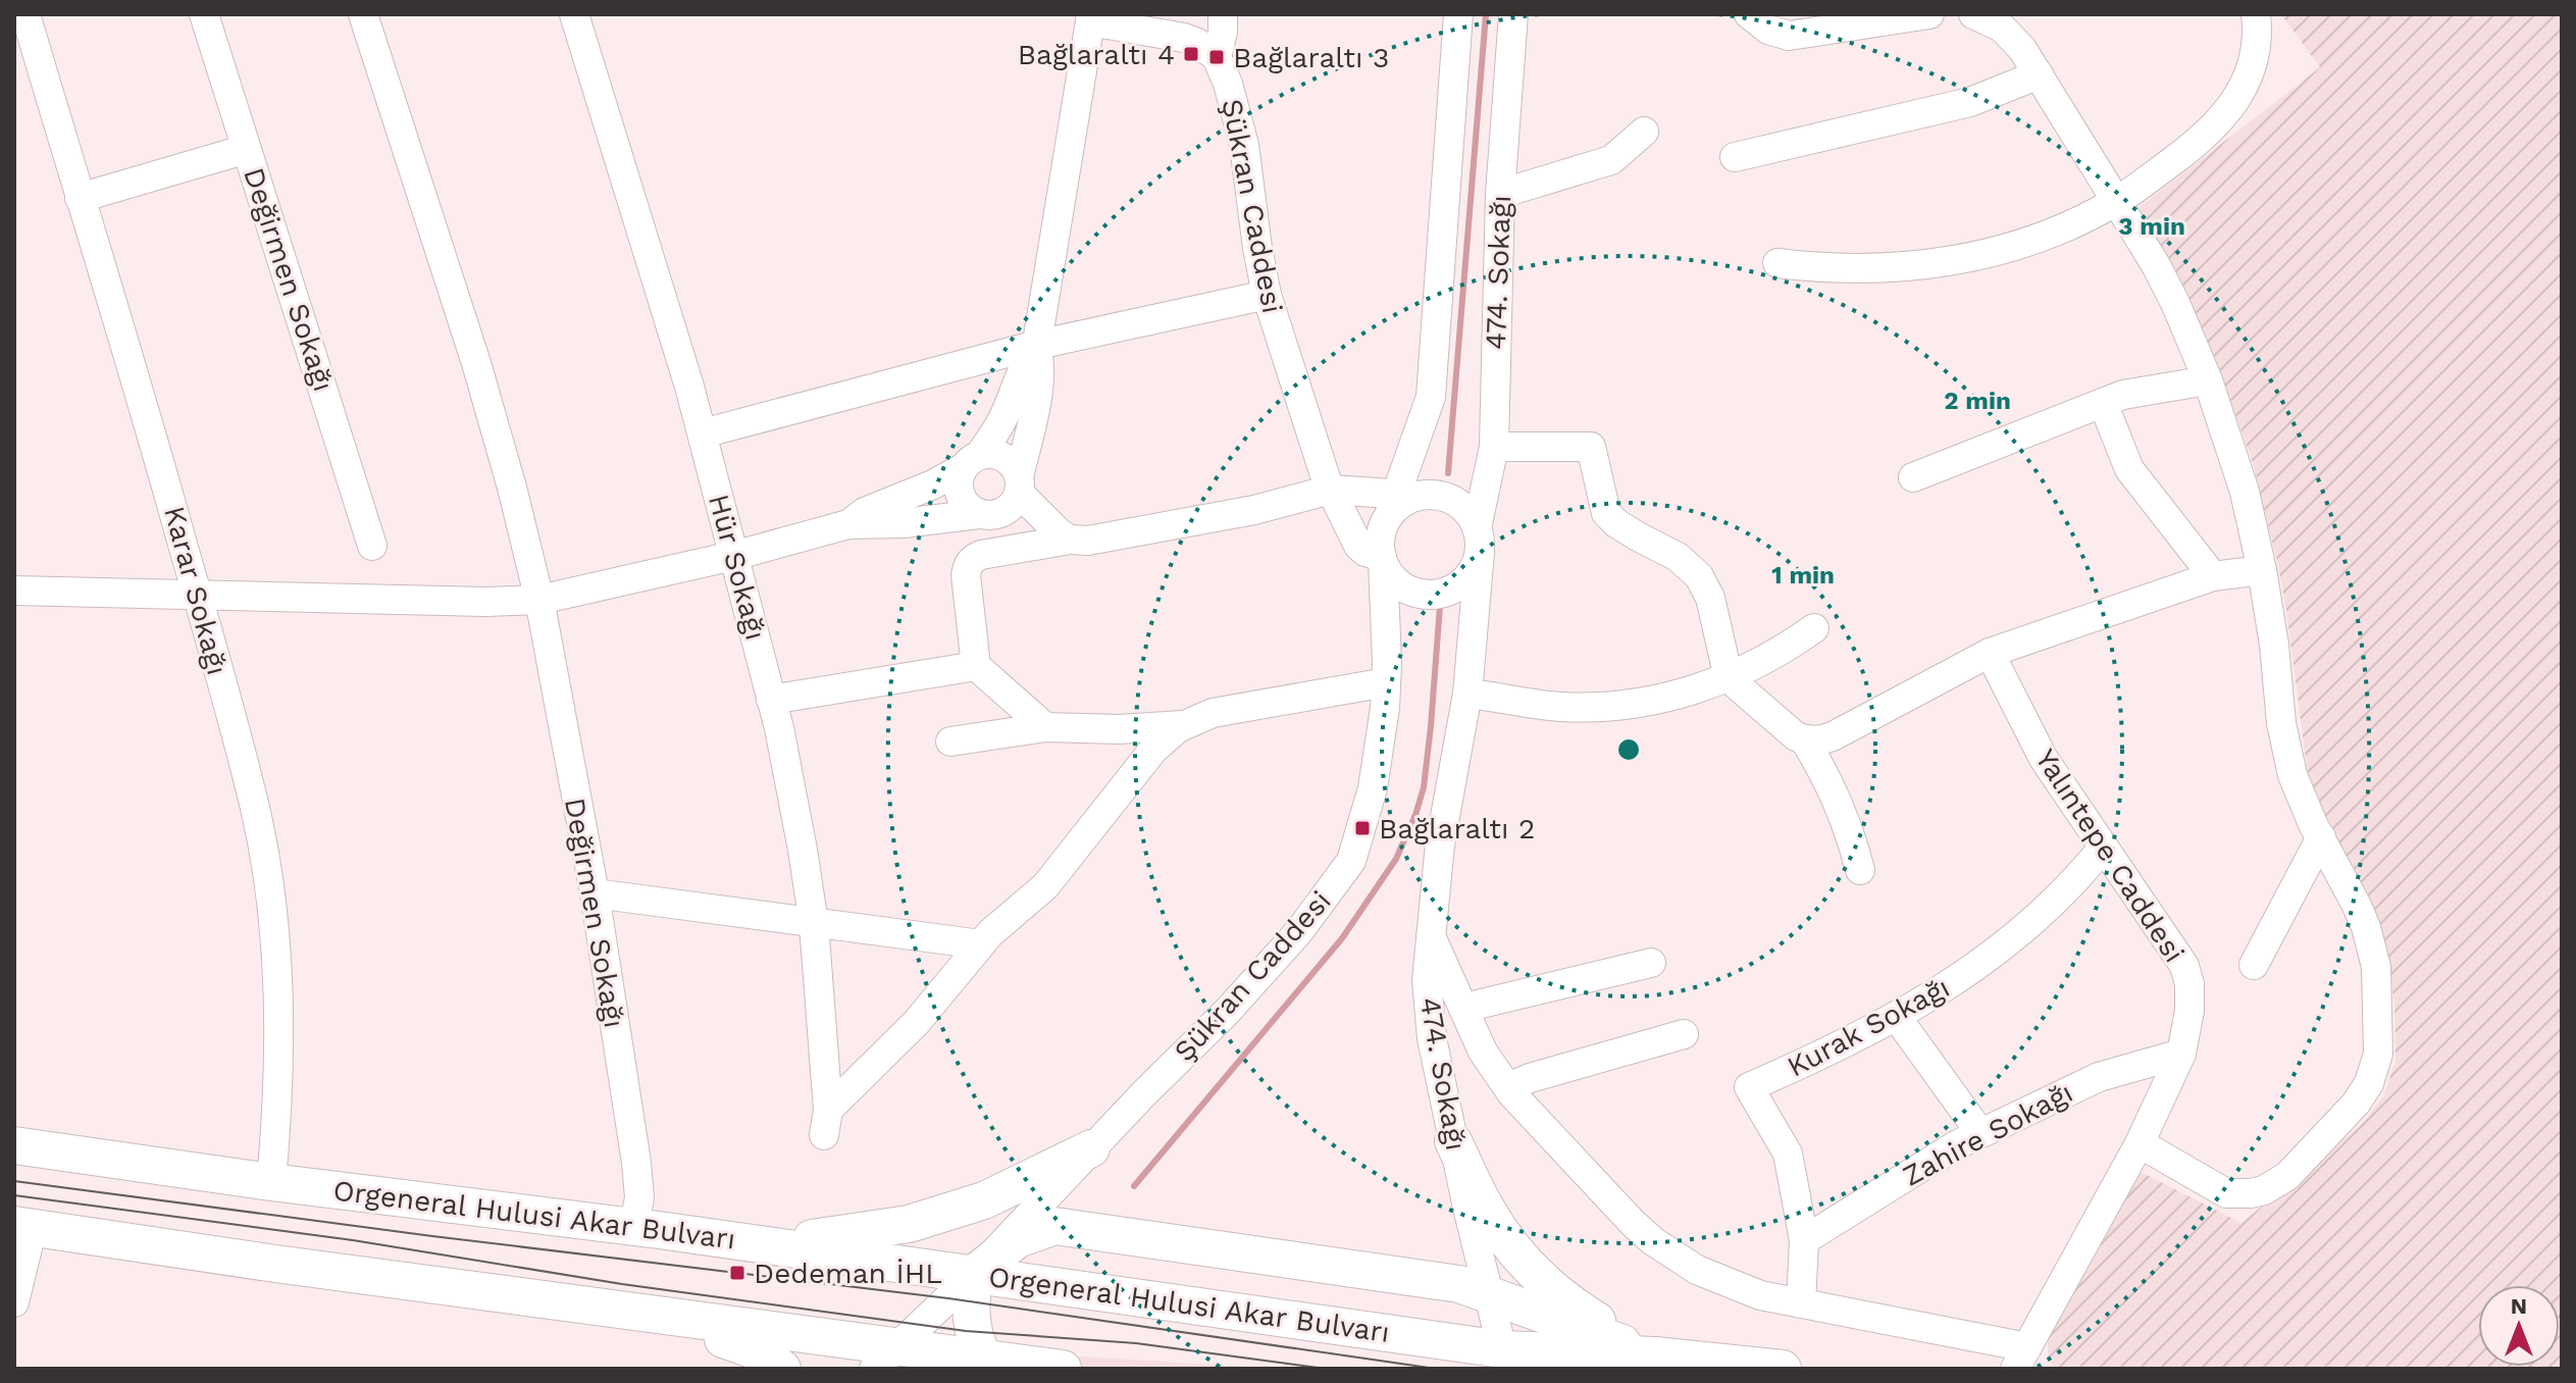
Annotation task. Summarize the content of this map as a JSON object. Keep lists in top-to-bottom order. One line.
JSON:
{"streets":{"main road":["Orgeneral Hulusi Akar Bulvarı"],"street":["Şükran Caddesi","474. Sokağı","Değirmen Sokağı","Hür Sokağı","Karar Sokağı","Yalıntepe Caddesi","Kurak Sokağı","Zahire Sokağı"]},"crossings":[["Şükran Caddesi","474. Sokağı"],["Şükran Caddesi","Orgeneral Hulusi Akar Bulvarı"],["474. Sokağı","Orgeneral Hulusi Akar Bulvarı"],["Değirmen Sokağı","Orgeneral Hulusi Akar Bulvarı"],["Karar Sokağı","Orgeneral Hulusi Akar Bulvarı"],["Yalıntepe Caddesi","Kurak Sokağı"],["Yalıntepe Caddesi","Zahire Sokağı"],["Kurak Sokağı","Zahire Sokağı"]],"places":{"transit":["Bağlaraltı 4","Bağlaraltı 3","Bağlaraltı 2","Dedeman İHL"]},"north":"top","rings":["3 min","2 min","1 min"]}
